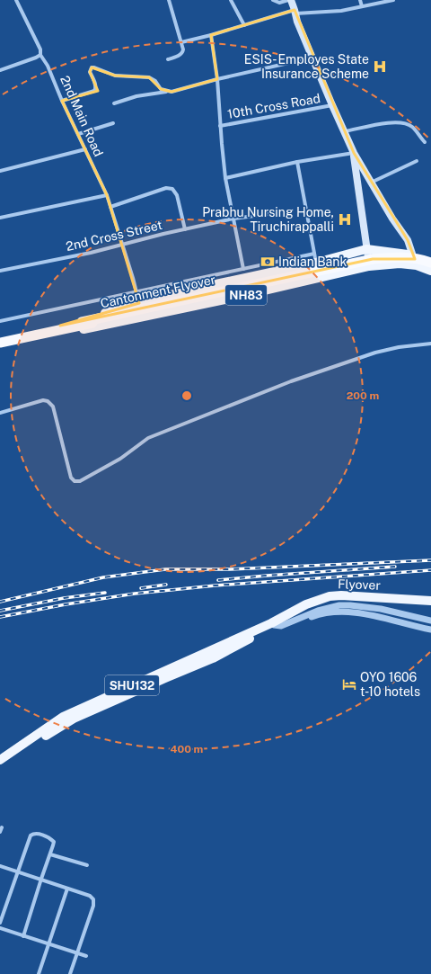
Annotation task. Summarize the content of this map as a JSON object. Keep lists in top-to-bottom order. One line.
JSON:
{"streets":{"highway":["Cantonment Flyover","NH83"],"main road":["Flyover","SHU132"],"street":["10th Cross Road","2nd Main Road","2nd Cross Street"]},"crossings":[["2nd Main Road","2nd Cross Street"],["Cantonment Flyover","NH83"],["Flyover","SHU132"]],"places":{"hospital":["ESIS- Employes State Insurance Scheme","Prabhu Nursing Home, Tiruchirappalli"],"bank":["Indian Bank"],"hotel":["OYO 1606 t-10 hotels"]},"rings":["200 m","400 m"]}
